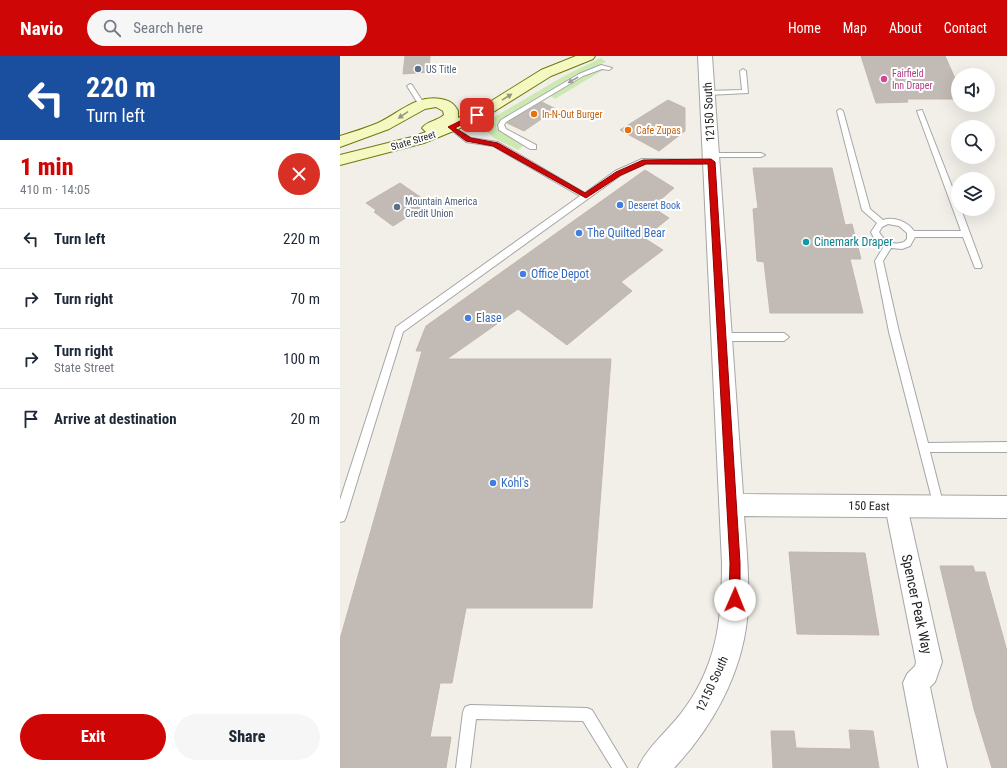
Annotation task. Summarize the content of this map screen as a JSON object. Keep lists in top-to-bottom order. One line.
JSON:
{"streets":{"main road":["State Street"],"street":["12150 South","150 East","Spencer Peak Way"]},"crossings":[["12150 South","150 East"],["150 East","Spencer Peak Way"]],"places":["US Title","Fairfield Inn Draper","In-N-Out Burger","Cafe Zupas","Deseret Book","Mountain America Credit Union","The Quilted Bear","Cinemark Draper","Office Depot","Elase","Kohl's"],"page":{"header":"Navio","search":"Search here","nav":["Home","Map","About","Contact"],"turn":["220 m","Turn left"],"heading":["1 min","410 m · 14:05"],"list":[{"name":"Turn left","value":"220 m"},{"name":"Turn right","value":"70 m"},{"name":"Turn right","note":"State Street","value":"100 m"},{"name":"Arrive at destination","value":"20 m"}],"buttons":["Exit","Share"]}}
